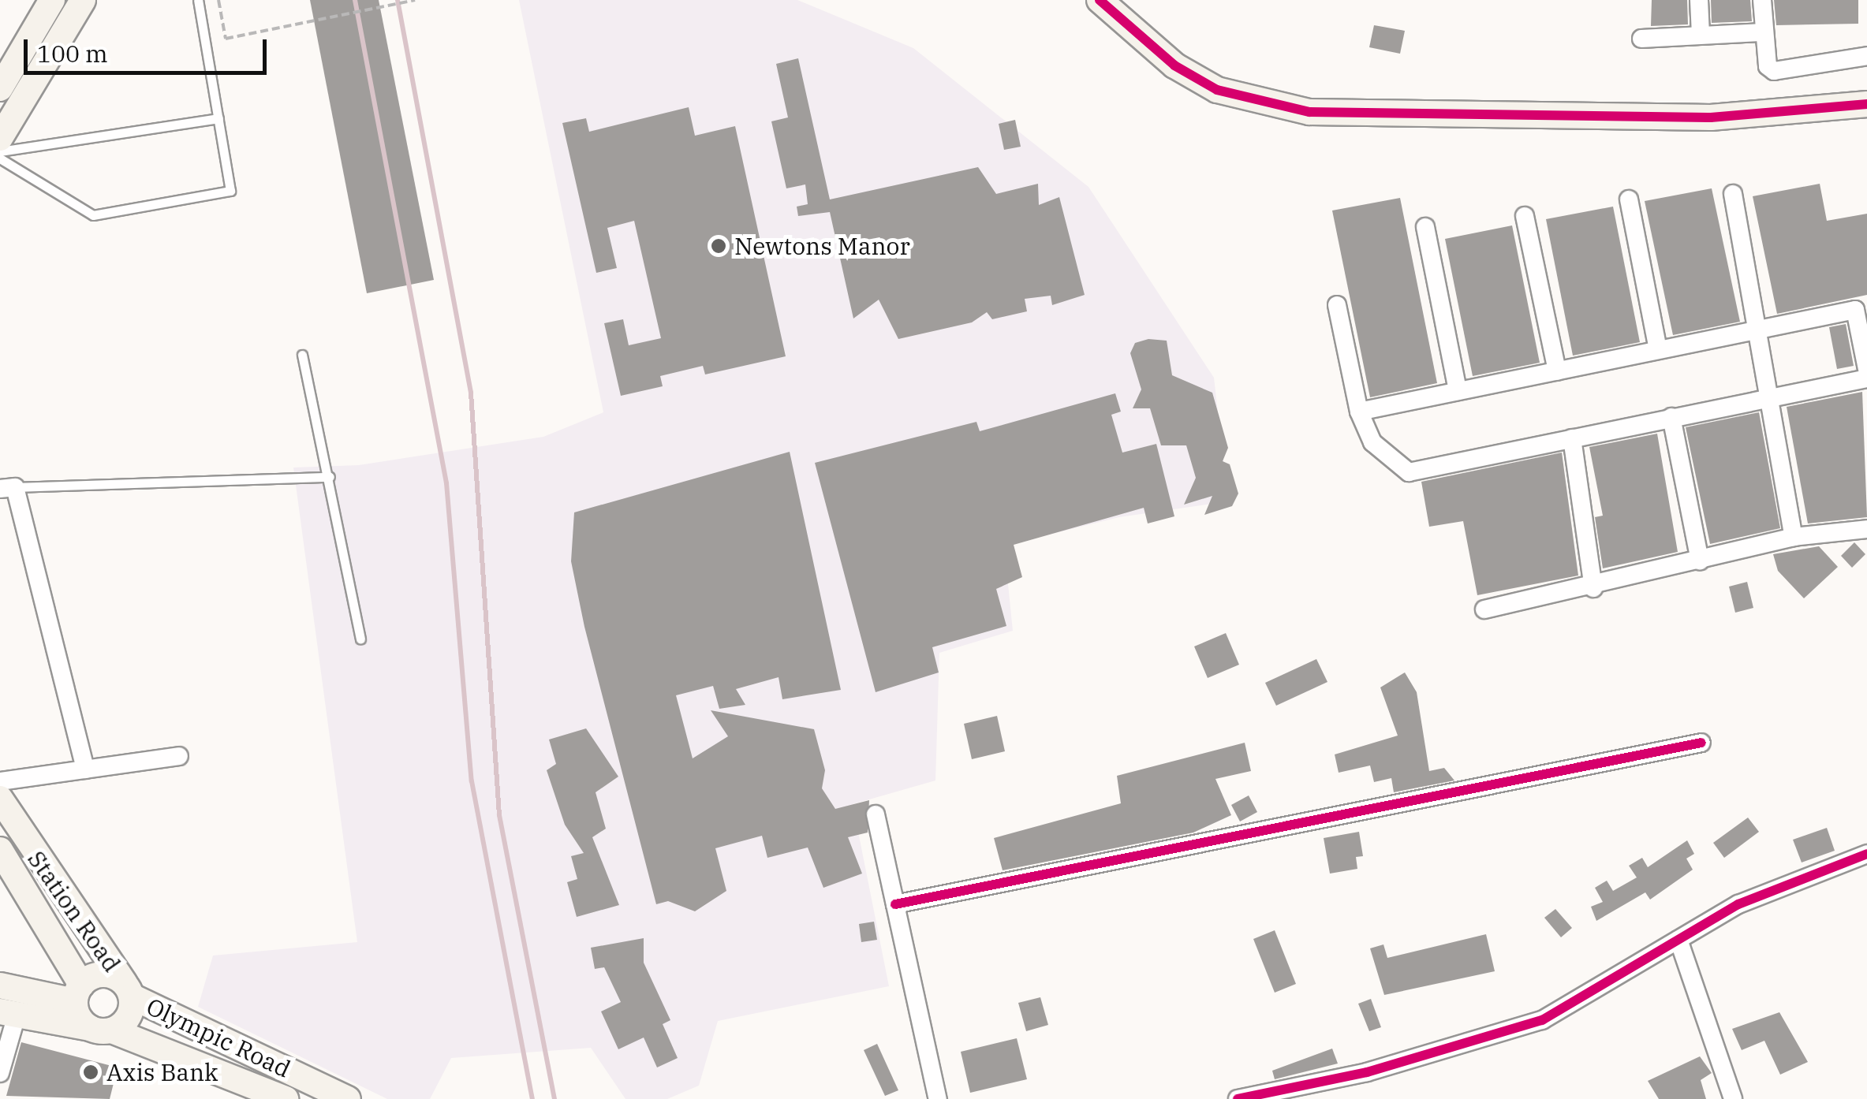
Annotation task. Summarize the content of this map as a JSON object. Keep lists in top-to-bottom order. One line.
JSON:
{"streets":{"street":["Station Road","Olympic Road"]},"crossings":[["Station Road","Olympic Road"]],"places":["Newtons Manor","Axis Bank"],"scale_bar":"100 m"}
